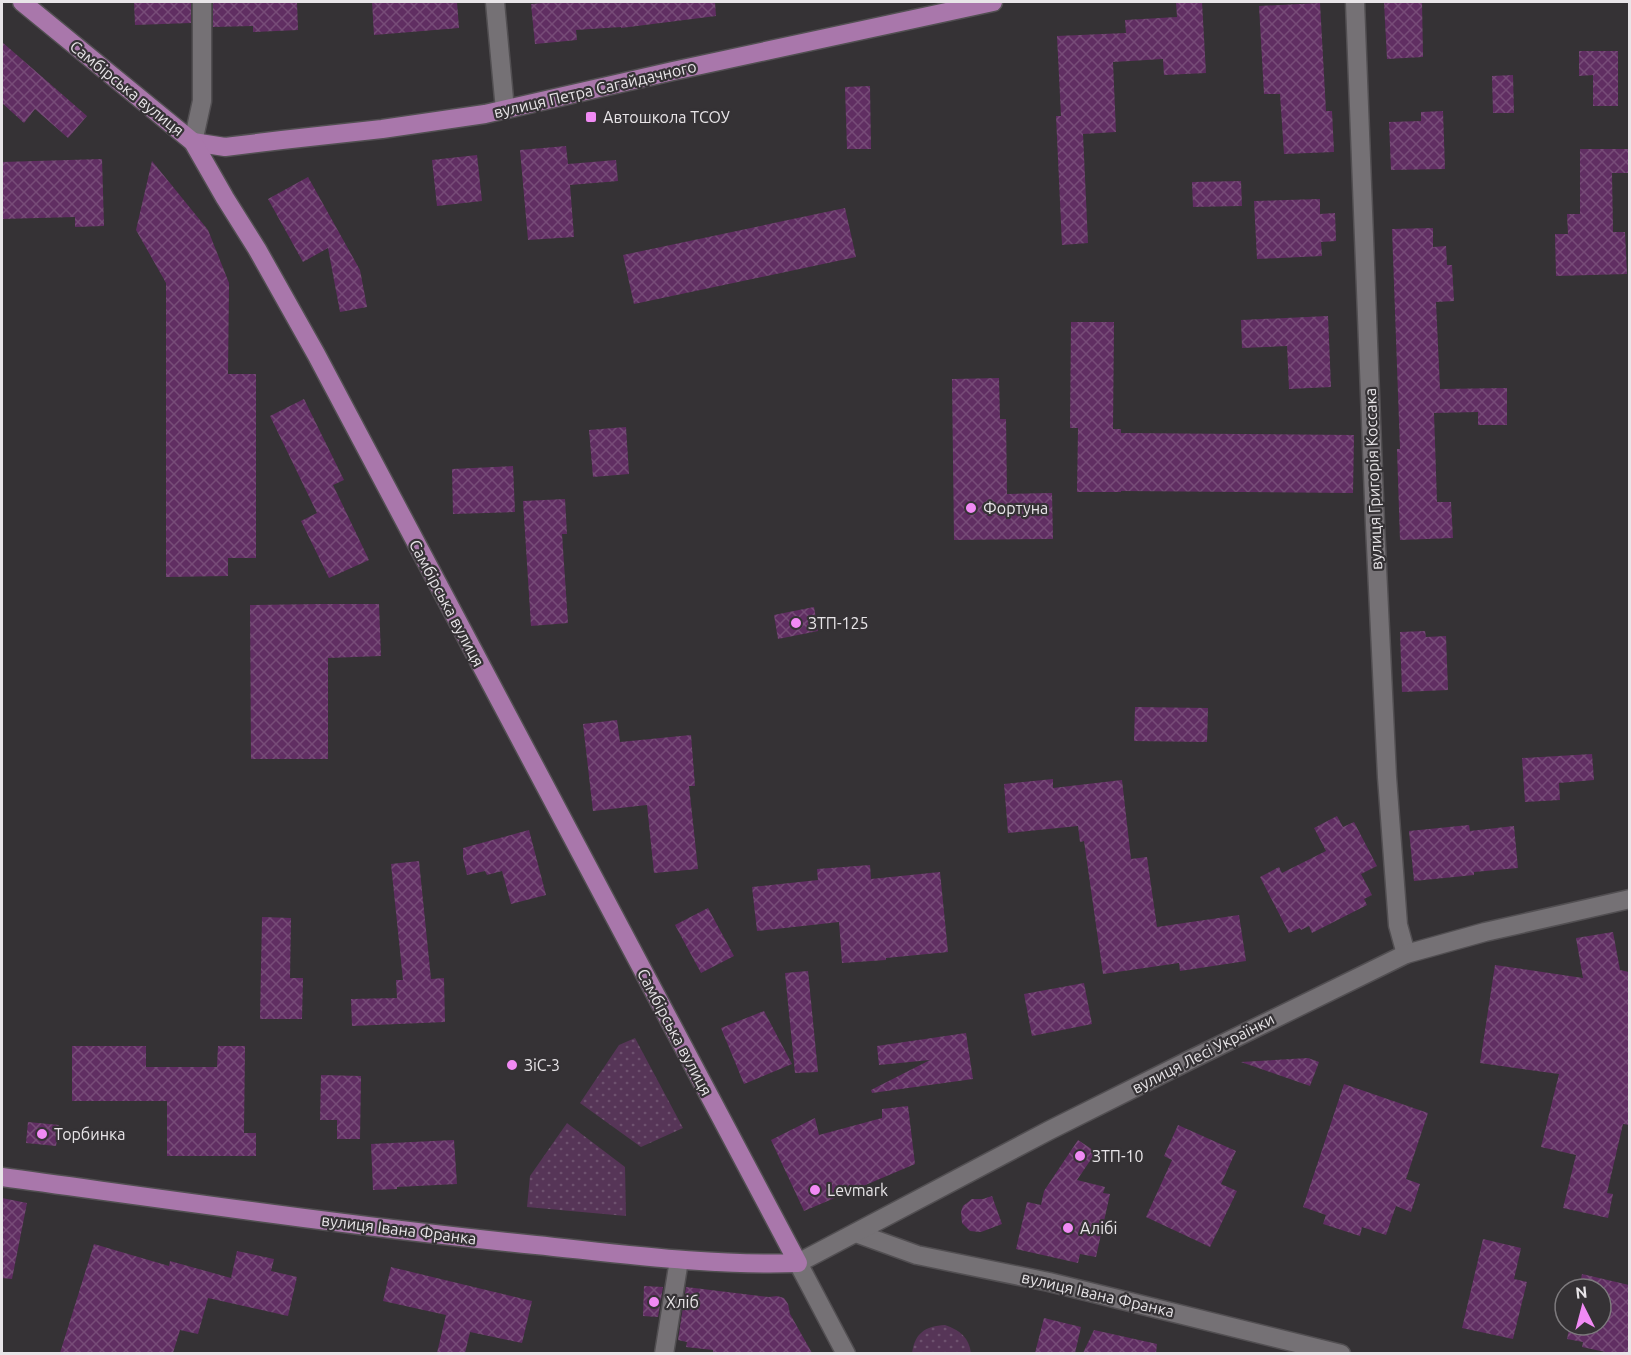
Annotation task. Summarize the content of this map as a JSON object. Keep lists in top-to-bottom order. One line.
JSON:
{"streets":{"main road":["Самбірська вулиця","вулиця Петра Сагайдачного","вулиця Івана Франка"],"street":["вулиця Григорія Коссака","вулиця Лесі Українки"]},"crossings":[["Самбірська вулиця","вулиця Петра Сагайдачного"],["Самбірська вулиця","вулиця Лесі Українки"],["Самбірська вулиця","вулиця Івана Франка"],["вулиця Григорія Коссака","вулиця Лесі Українки"],["вулиця Лесі Українки","вулиця Івана Франка"]],"places":{"transit":["Автошкола ТСОУ"],"other":["Фортуна","ЗТП-125","ЗіС-3","Торбинка","ЗТП-10","Levmark","Алібі","Хліб"]},"north":"top"}
